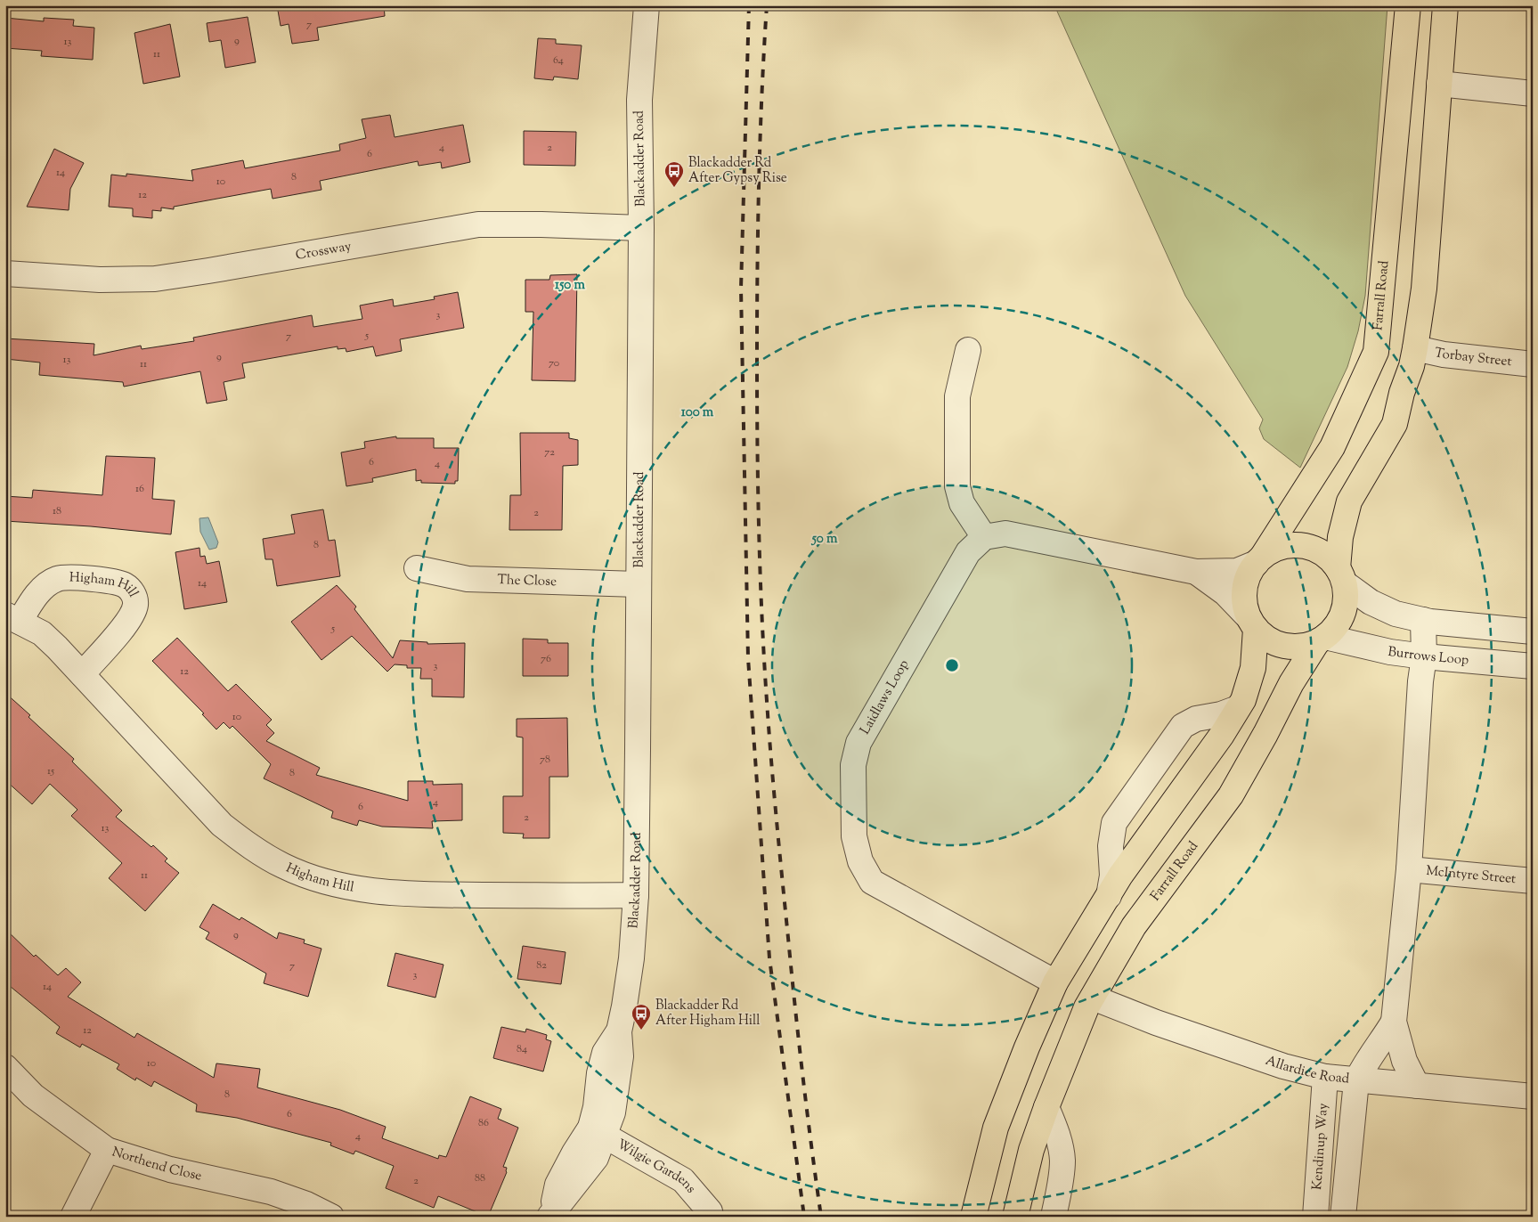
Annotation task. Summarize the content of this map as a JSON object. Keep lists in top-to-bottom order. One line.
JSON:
{"streets":{"main road":["Farrall Road"],"street":["Blackadder Road","Crossway","Torbay Street","The Close","Higham Hill","Burrows Loop","Laidlaws Loop","McIntyre Street","Allardice Road","Kendinup Way","Northend Close","Wilgie Gardens"]},"crossings":[["Blackadder Road","Crossway"],["Blackadder Road","The Close"],["Blackadder Road","Higham Hill"],["Blackadder Road","Wilgie Gardens"],["Farrall Road","Burrows Loop"],["Farrall Road","Allardice Road"],["Allardice Road","Kendinup Way"]],"places":{"bus stop":["Blackadder Rd After Gypsy Rise","Blackadder Rd After Higham Hill"]},"house_numbers":["7","9","13","11","64","4","2","6","14","8","10","12","3","5","7","9","13","70","11","72","6","4","16","18","2","8","14","5","76","3","12","10","78","15","8","4","6","2","13","11","9","82","7","3","14","12","84","10","8","6","86","4","88","2"],"rings":["150 m","100 m","50 m"]}
